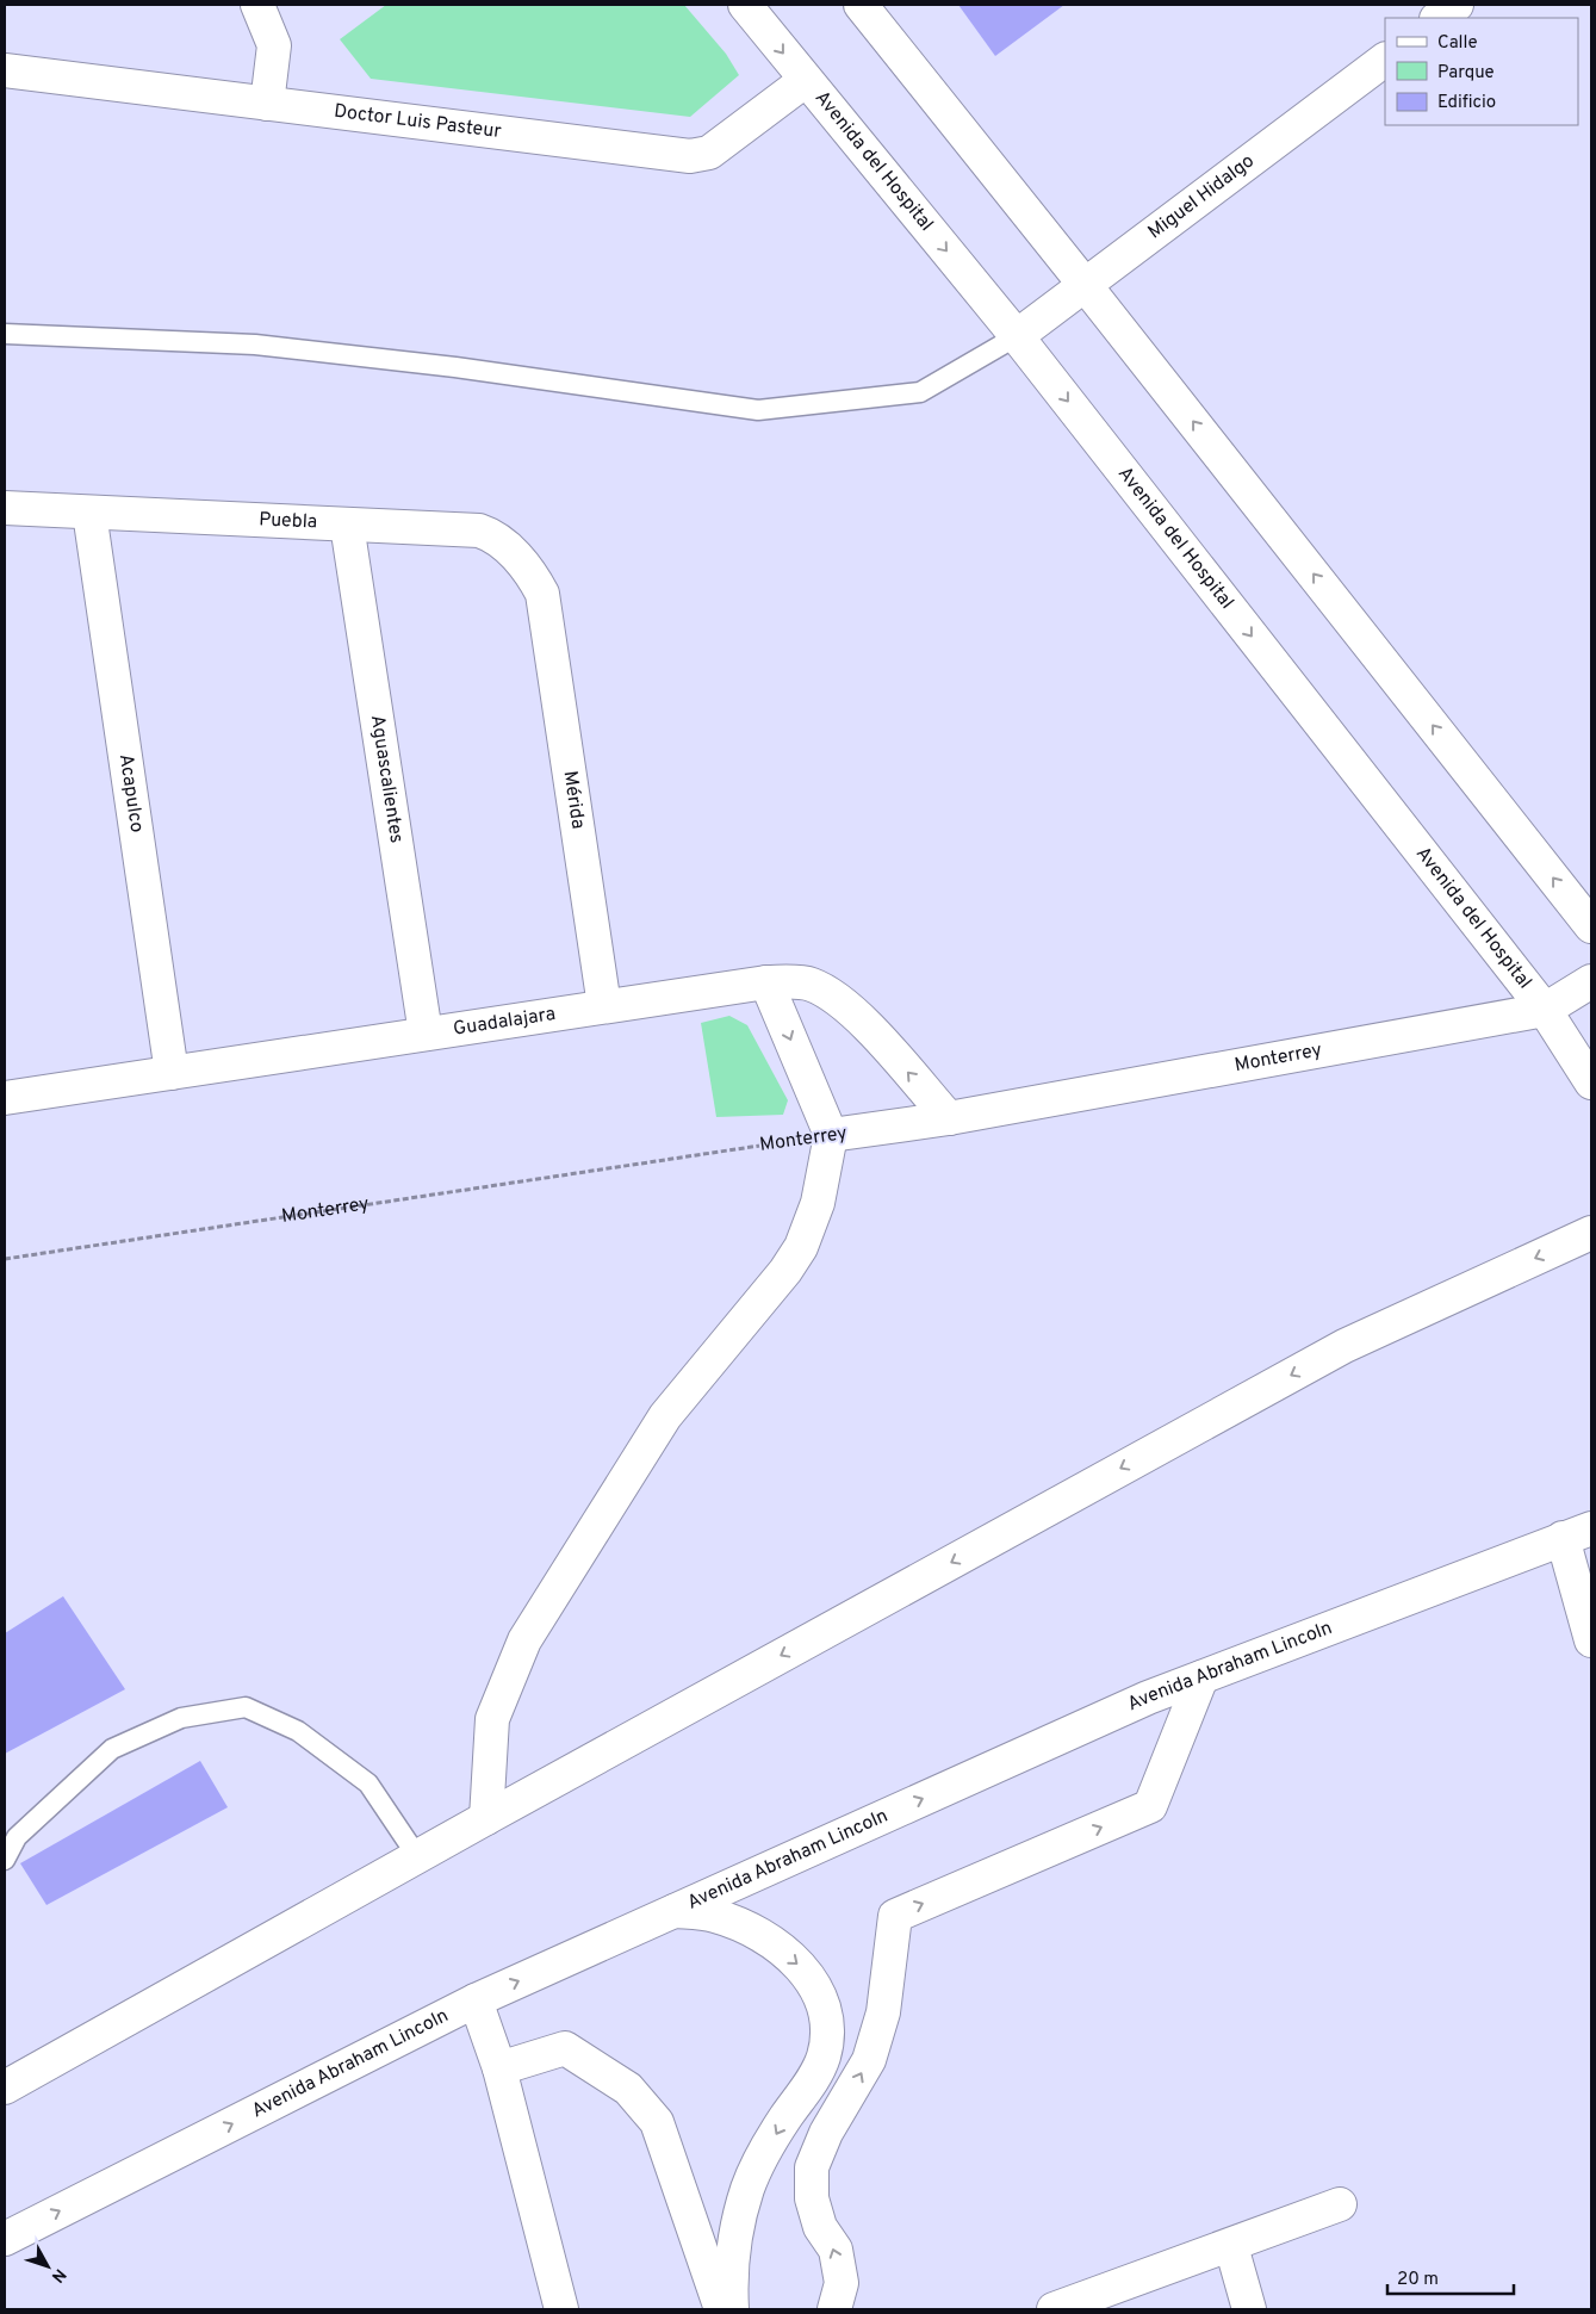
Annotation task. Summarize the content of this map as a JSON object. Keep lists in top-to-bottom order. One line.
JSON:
{"streets":{"street":["Doctor Luis Pasteur","Avenida del Hospital","Miguel Hidalgo","Puebla","Aguascalientes","Acapulco","Mérida","Guadalajara","Monterrey","Avenida Abraham Lincoln"]},"crossings":[["Doctor Luis Pasteur","Avenida del Hospital"],["Avenida del Hospital","Miguel Hidalgo"],["Avenida del Hospital","Monterrey"],["Puebla","Aguascalientes"],["Puebla","Acapulco"],["Puebla","Mérida"],["Aguascalientes","Guadalajara"],["Acapulco","Guadalajara"],["Mérida","Guadalajara"],["Guadalajara","Monterrey"]],"legend":["Calle","Parque","Edificio"],"scale_bar":"20 m","north":"bottom right"}
